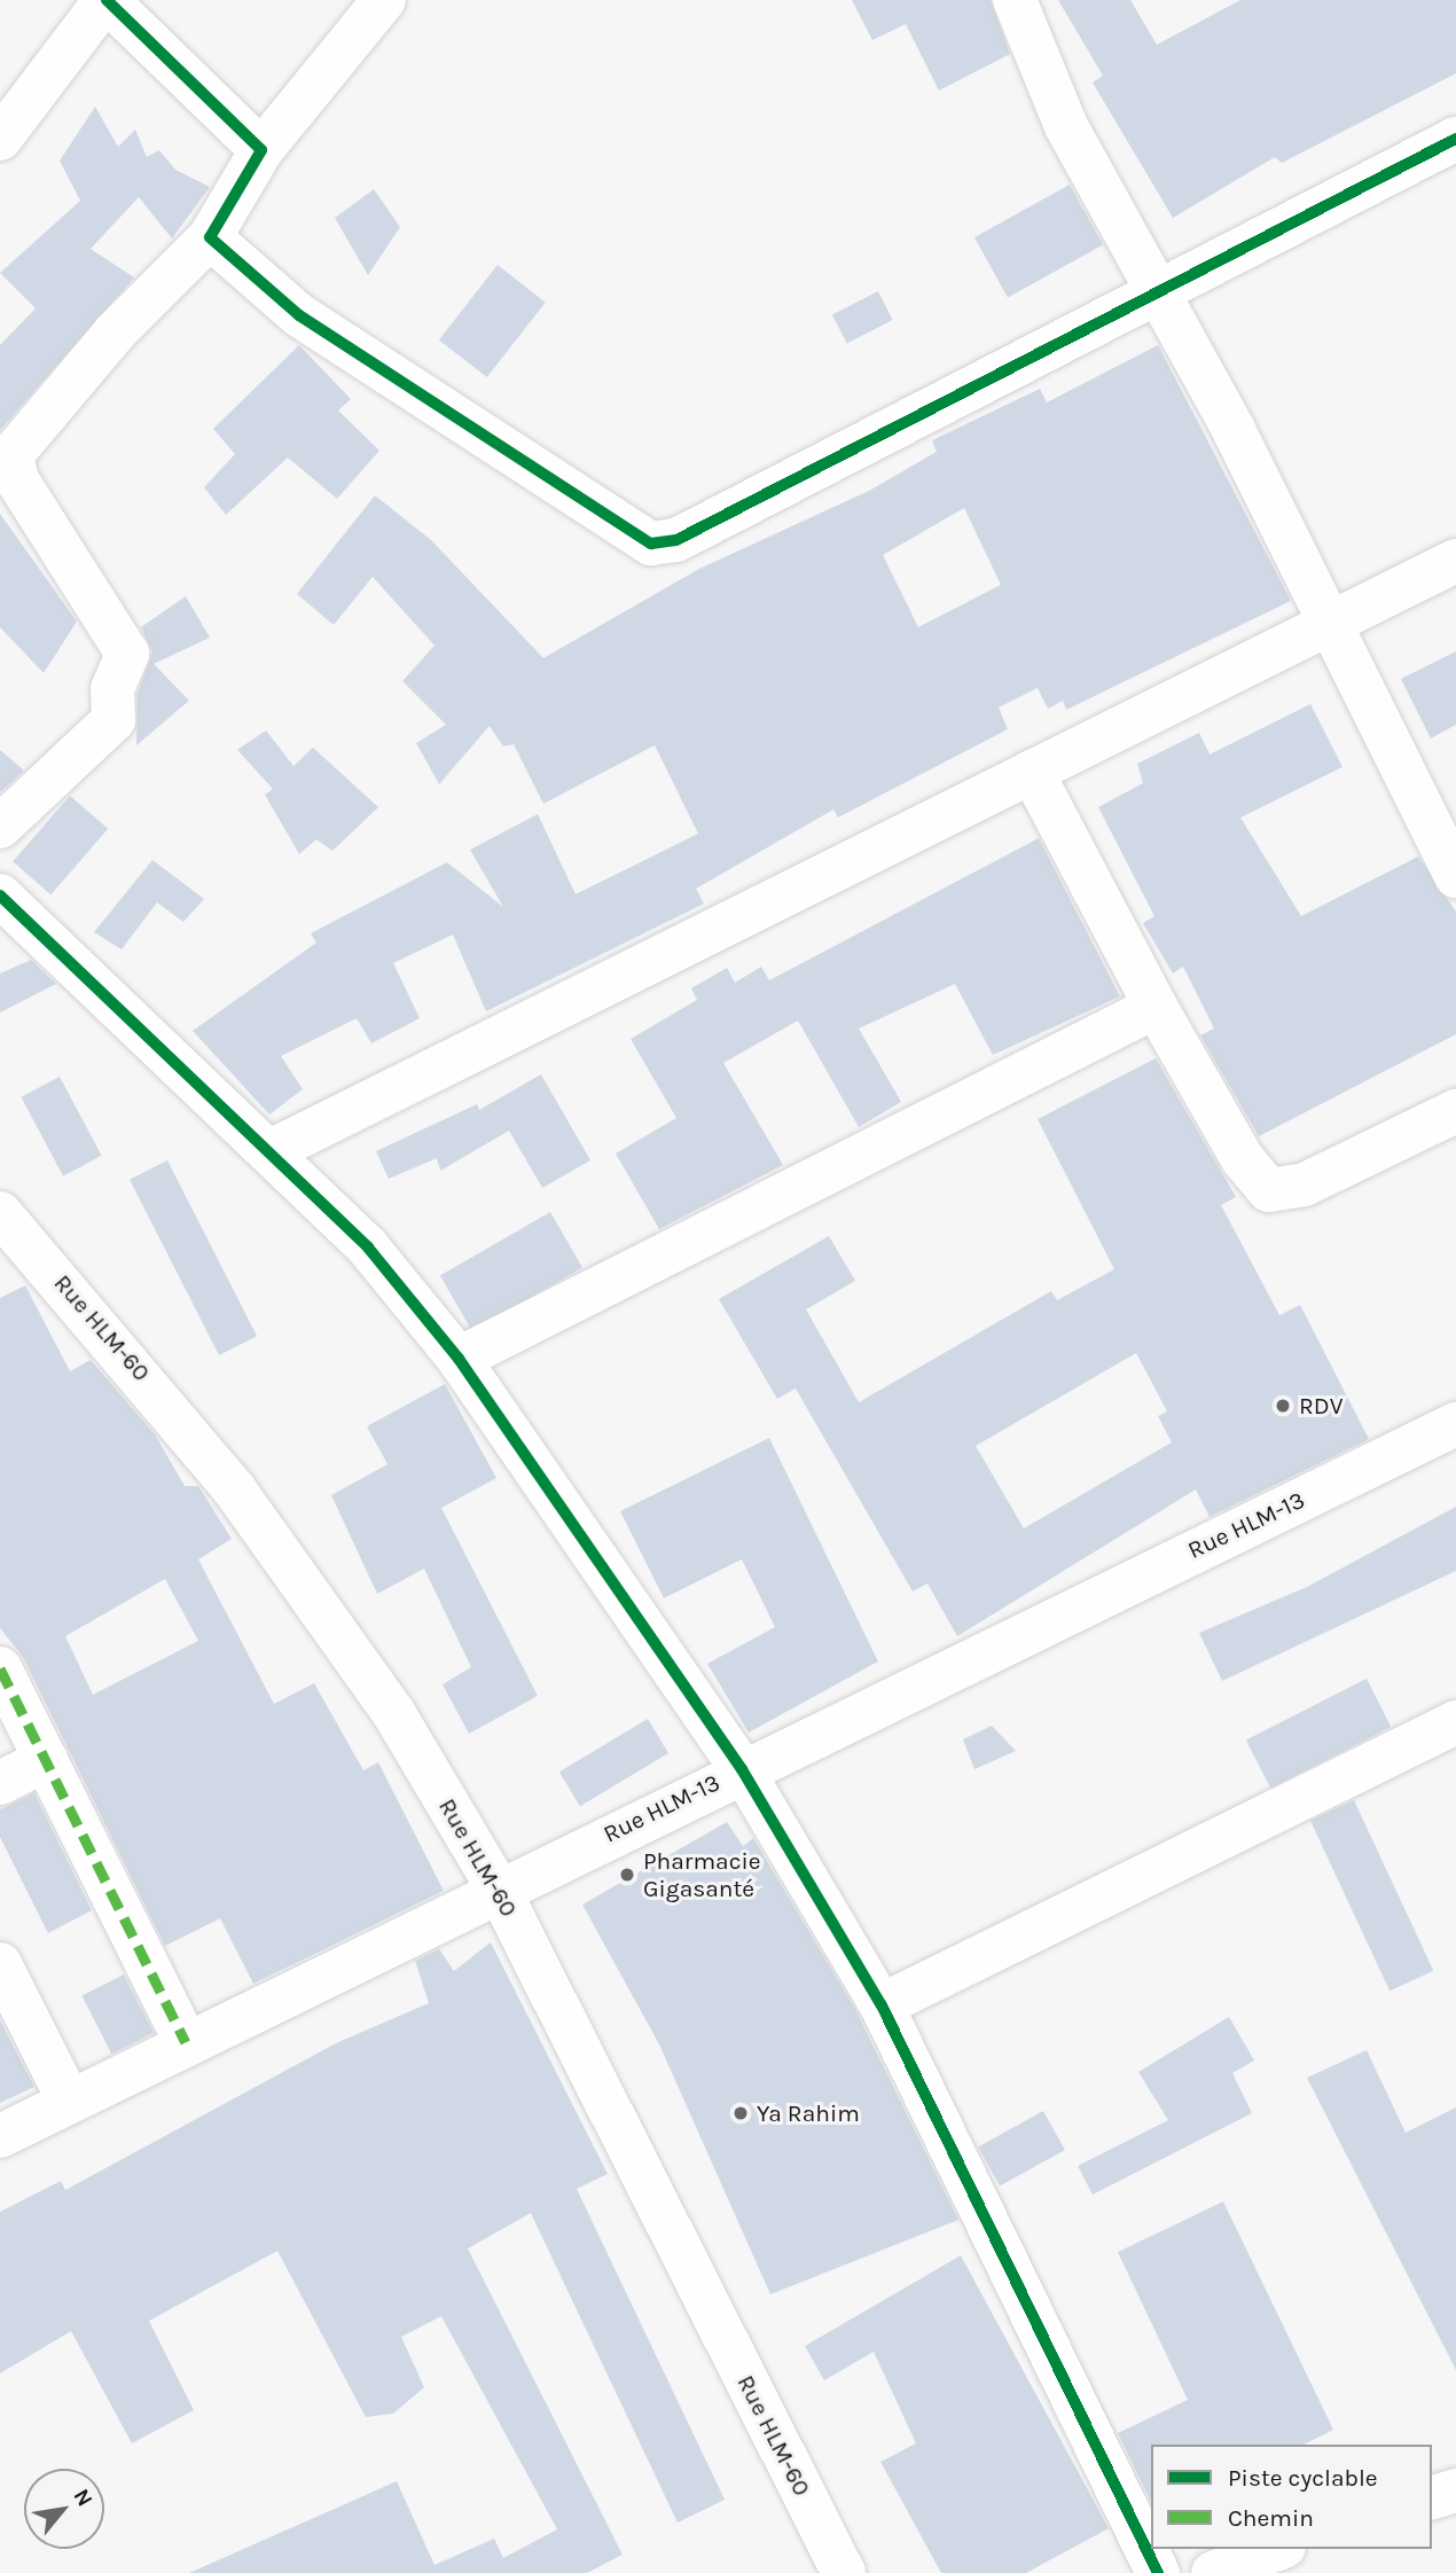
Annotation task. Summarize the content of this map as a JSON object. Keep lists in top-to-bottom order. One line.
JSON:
{"streets":{"main road":["Rue HLM-60","Rue HLM-13"]},"crossings":[["Rue HLM-60","Rue HLM-13"]],"places":["RDV","Pharmacie Gigasanté","Ya Rahim"],"legend":["Piste cyclable","Chemin"],"north":"top right"}
